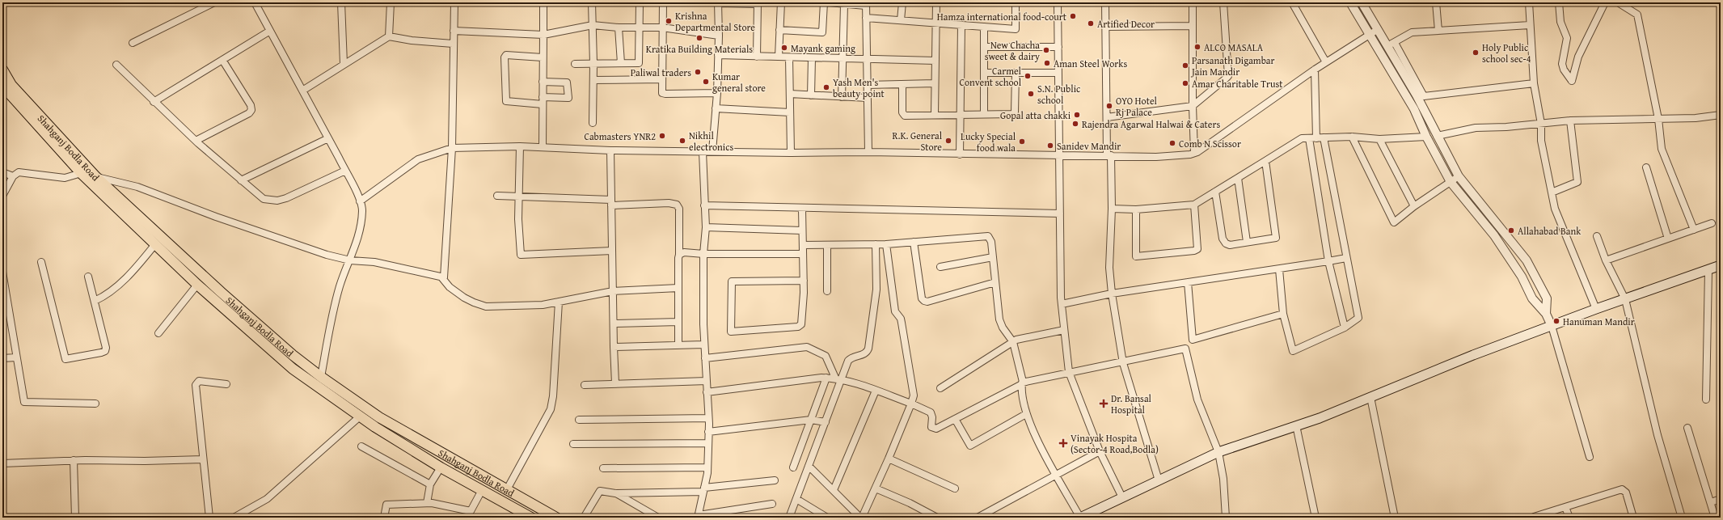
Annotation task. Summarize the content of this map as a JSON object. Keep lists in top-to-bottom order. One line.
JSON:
{"streets":{"main road":["Shahganj Bodla Road"]},"places":{"other":["Hamza international food-court","Krishna Departmental Store","Artified Decor","Kratika Building Materials","ALCO MASALA","Mayank gaming","New Chacha sweet & dairy","Holy Public school sec-4","Aman Steel Works","Parsanath Digambar Jain Mandir","Paliwal traders","Carmel Convent school","Kumar general store","Amar Charitable Trust","Yash Men's beauty point","S.N. Public school","OYO Hotel Rj Palace","Gopal atta chakki","Rajendra Agarwal Halwai & Caters","Cabmasters YNR2","Nikhil electronics","R.K. General Store","Lucky Special food wala","Comb N Scissor","Sanidev Mandir","Allahabad Bank","Hanuman Mandir"],"health":["Dr. Bansal Hospital","Vinayak Hospita (Sector-4 Road,Bodla)"]}}
